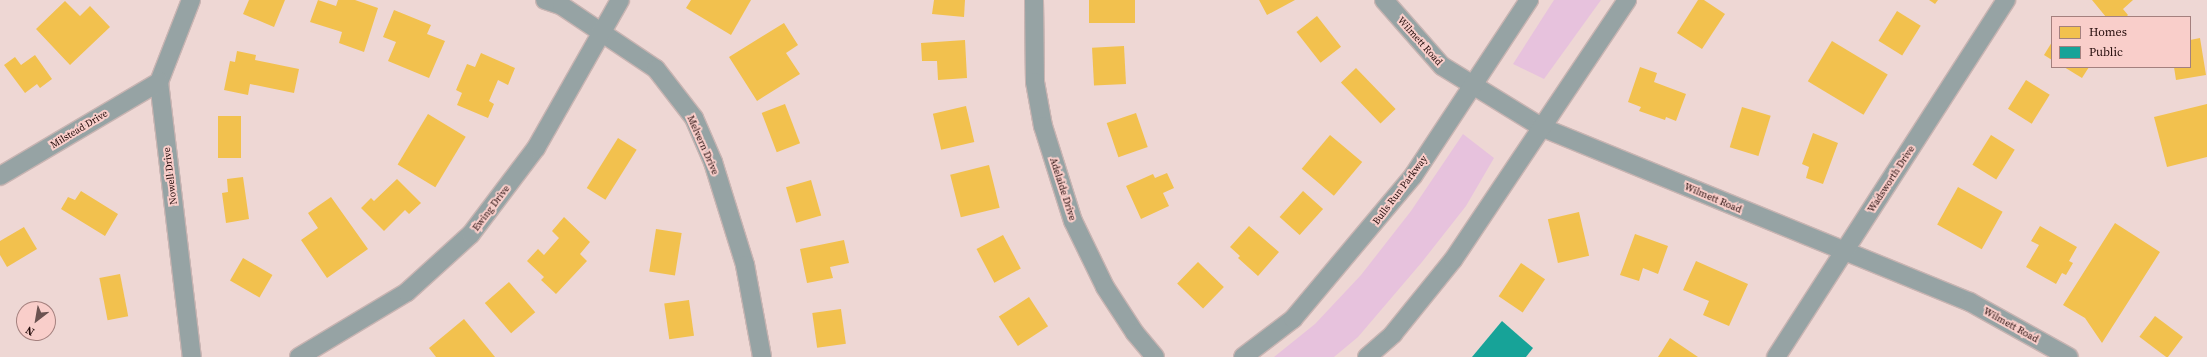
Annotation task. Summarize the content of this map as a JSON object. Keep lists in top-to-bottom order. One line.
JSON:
{"streets":{"street":["Wilmett Road","Milstead Drive","Melvern Drive","Nowell Drive","Wadsworth Drive","Adelaide Drive","Bulls Run Parkway","Ewing Drive"]},"crossings":[["Wilmett Road","Wadsworth Drive"],["Wilmett Road","Bulls Run Parkway"],["Milstead Drive","Nowell Drive"],["Melvern Drive","Ewing Drive"]],"legend":["Homes","Public"],"north":"bottom left"}
